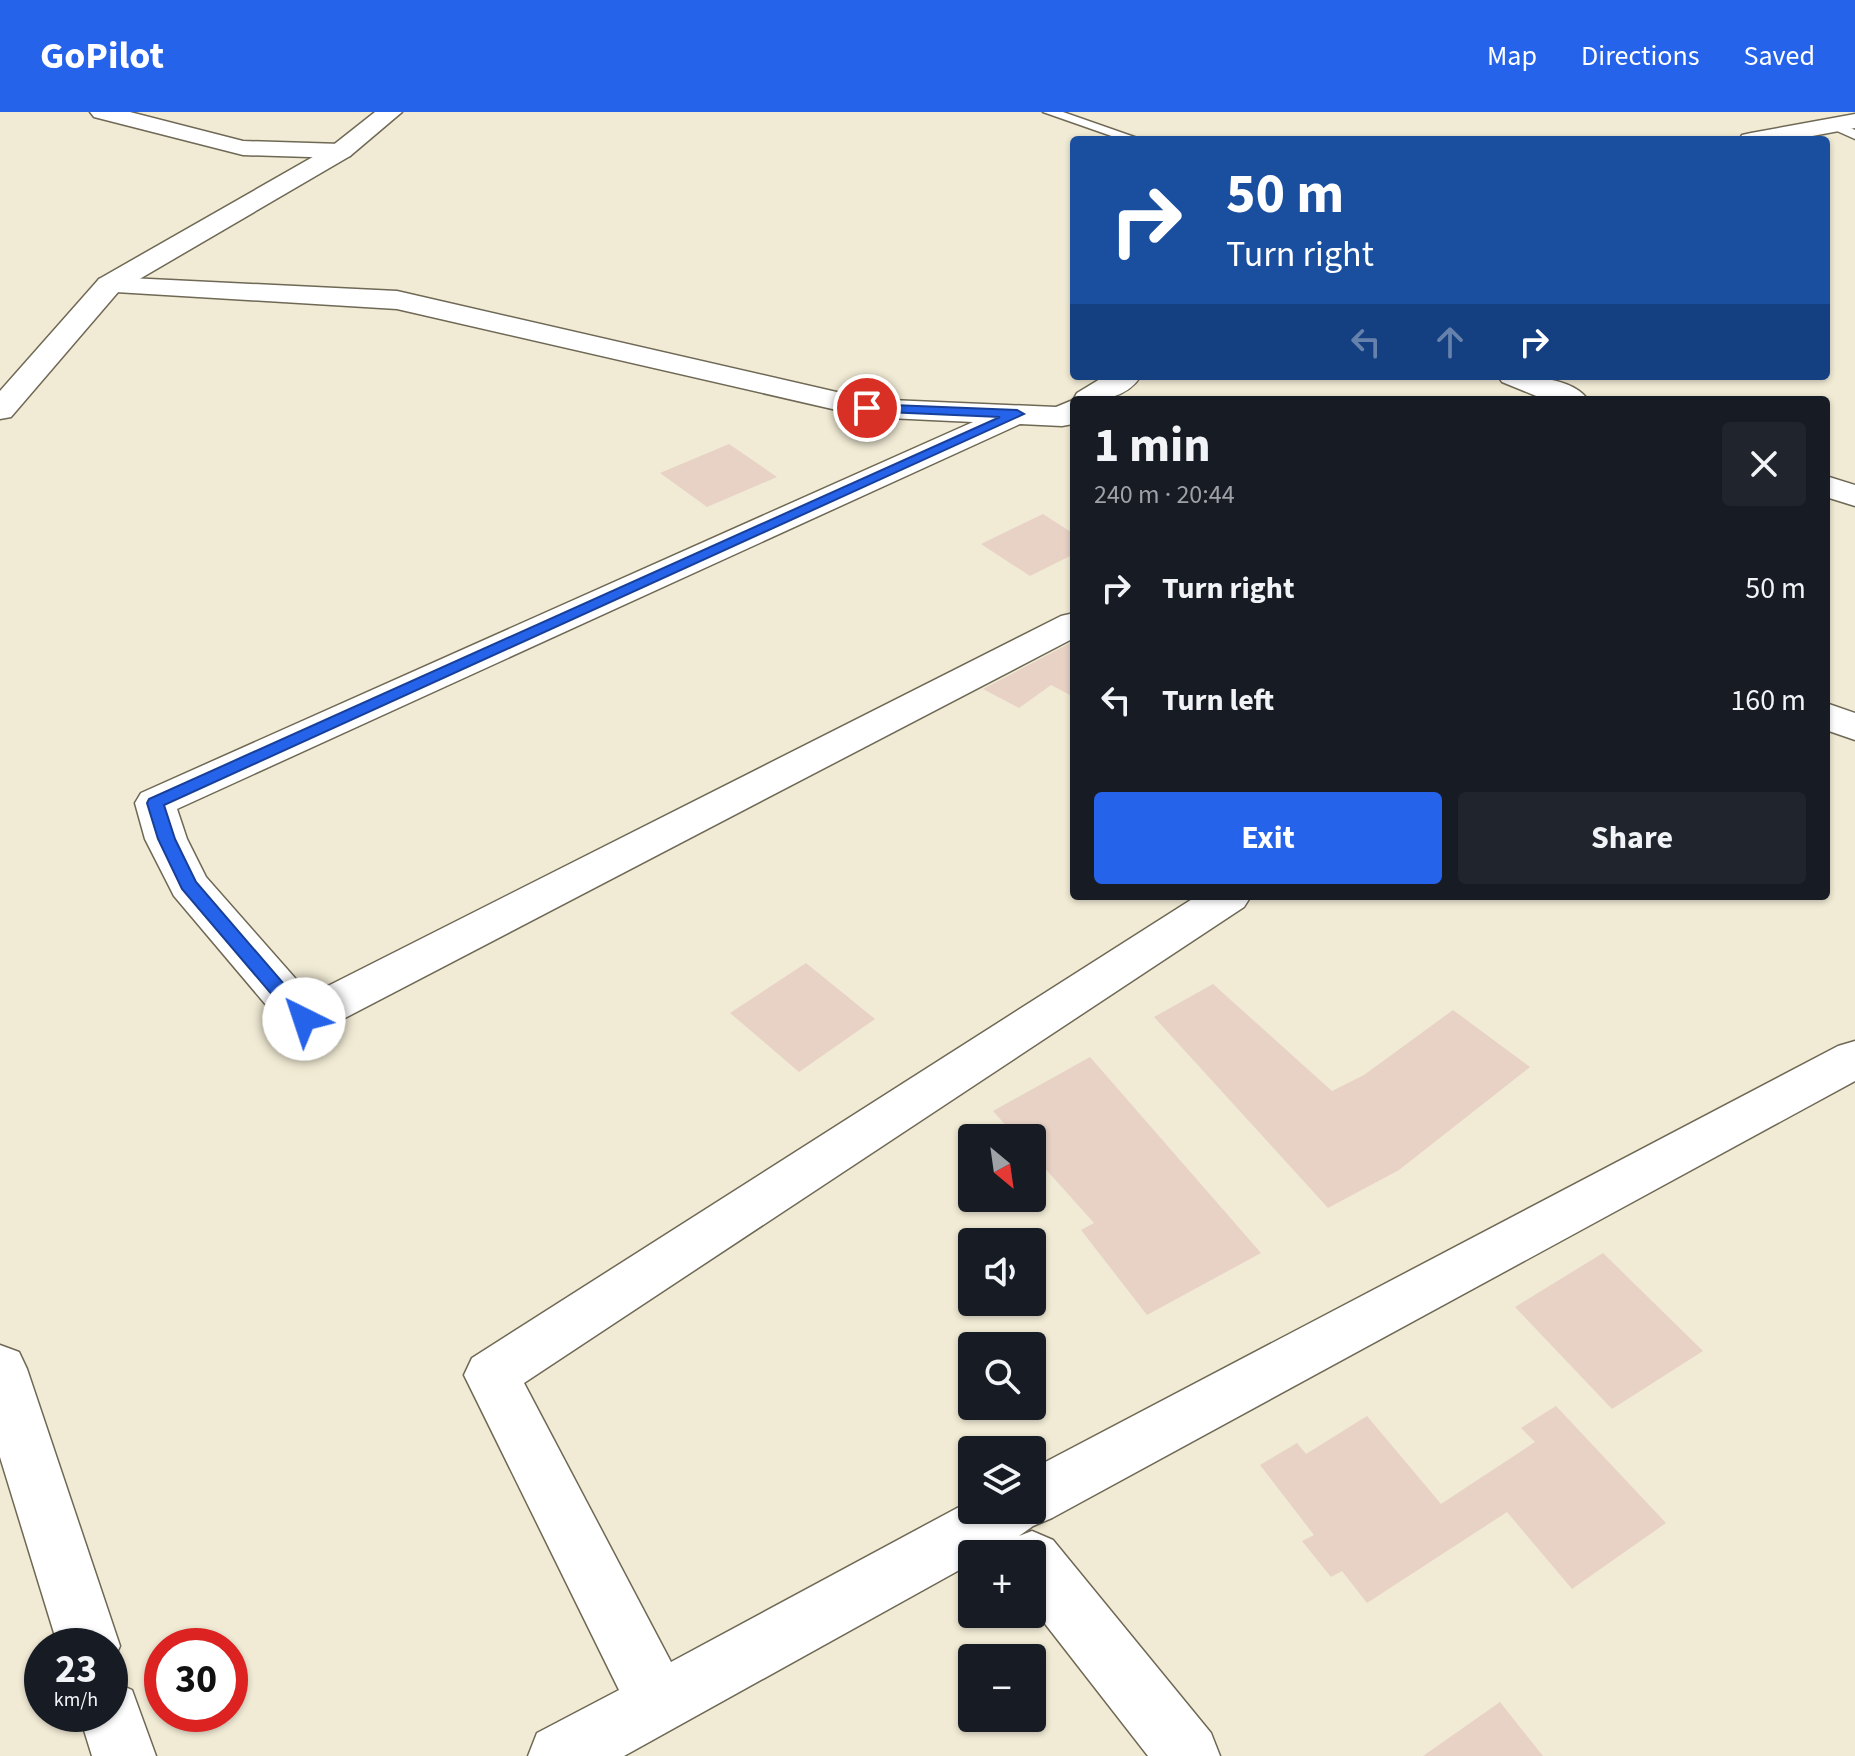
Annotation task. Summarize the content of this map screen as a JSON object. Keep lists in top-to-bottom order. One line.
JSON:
{"north":"bottom right","page":{"header":"GoPilot","nav":["Map","Directions","Saved"],"turn":["50 m","Turn right"],"heading":["1 min","240 m · 20:44"],"list":[{"name":"Turn right","value":"50 m"},{"name":"Turn left","value":"160 m"}],"buttons":["Exit","Share"],"map_buttons":["+","−"],"speed":"23 km/h","limit":"30"}}
